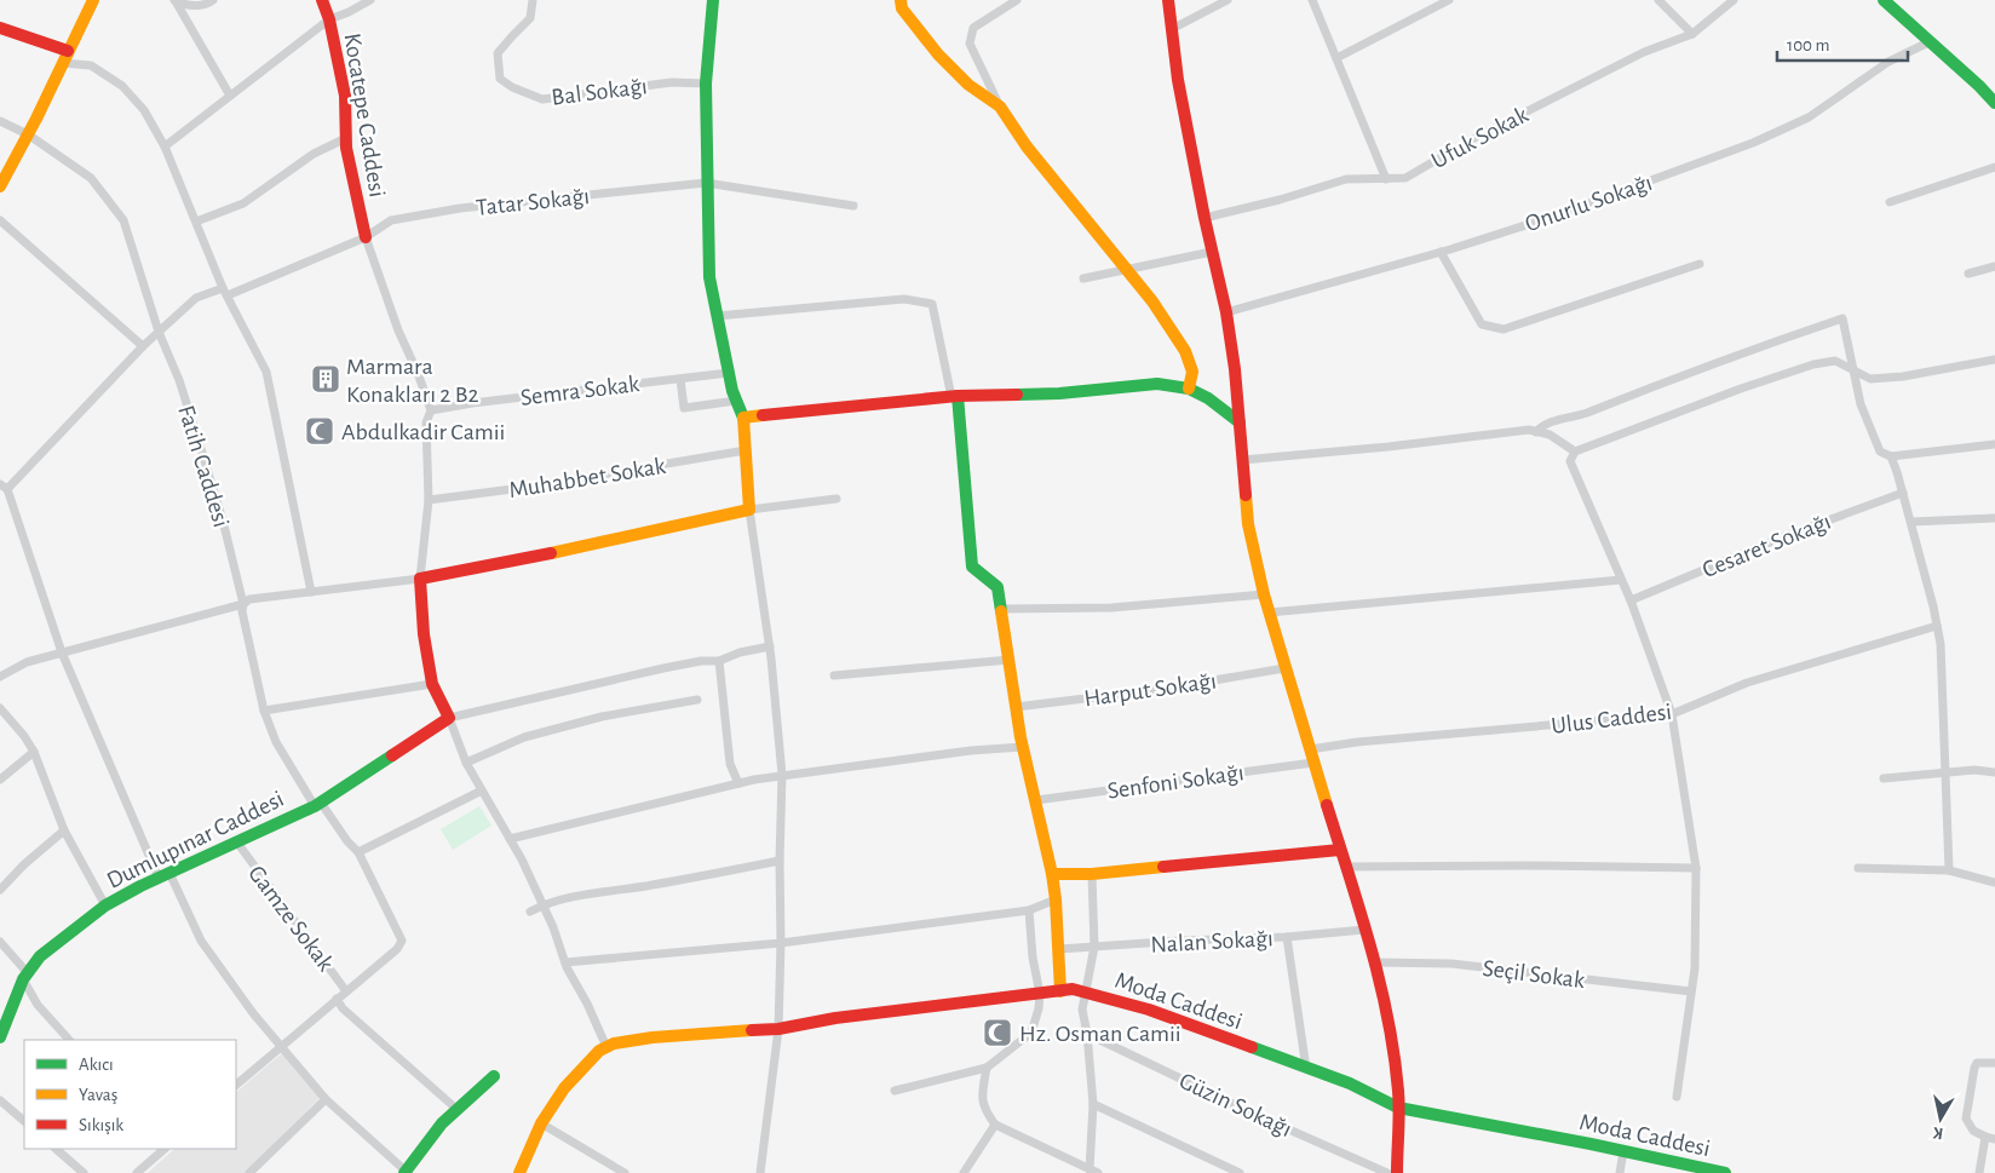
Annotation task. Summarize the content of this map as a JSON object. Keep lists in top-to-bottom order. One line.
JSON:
{"streets":{"street":["Bal Sokağı","Kocatepe Caddesi","Ufuk Sokak","Tatar Sokağı","Onurlu Sokağı","Semra Sokak","Fatih Caddesi","Muhabbet Sokak","Cesaret Sokağı","Harput Sokağı","Ulus Caddesi","Senfoni Sokağı","Dumlupınar Caddesi","Gamze Sokak","Nalan Sokağı","Seçil Sokak","Moda Caddesi","Güzin Sokağı"]},"crossings":[["Kocatepe Caddesi","Tatar Sokağı"],["Tatar Sokağı","Fatih Caddesi"],["Fatih Caddesi","Dumlupınar Caddesi"],["Fatih Caddesi","Gamze Sokak"],["Ulus Caddesi","Senfoni Sokağı"],["Dumlupınar Caddesi","Gamze Sokak"]],"places":{"building":["Marmara Konakları 2 B2"],"mosque":["Abdulkadir Camii","Hz. Osman Camii"]},"legend":["Akıcı","Yavaş","Sıkışık"],"scale_bar":"100 m","north":"bottom"}
